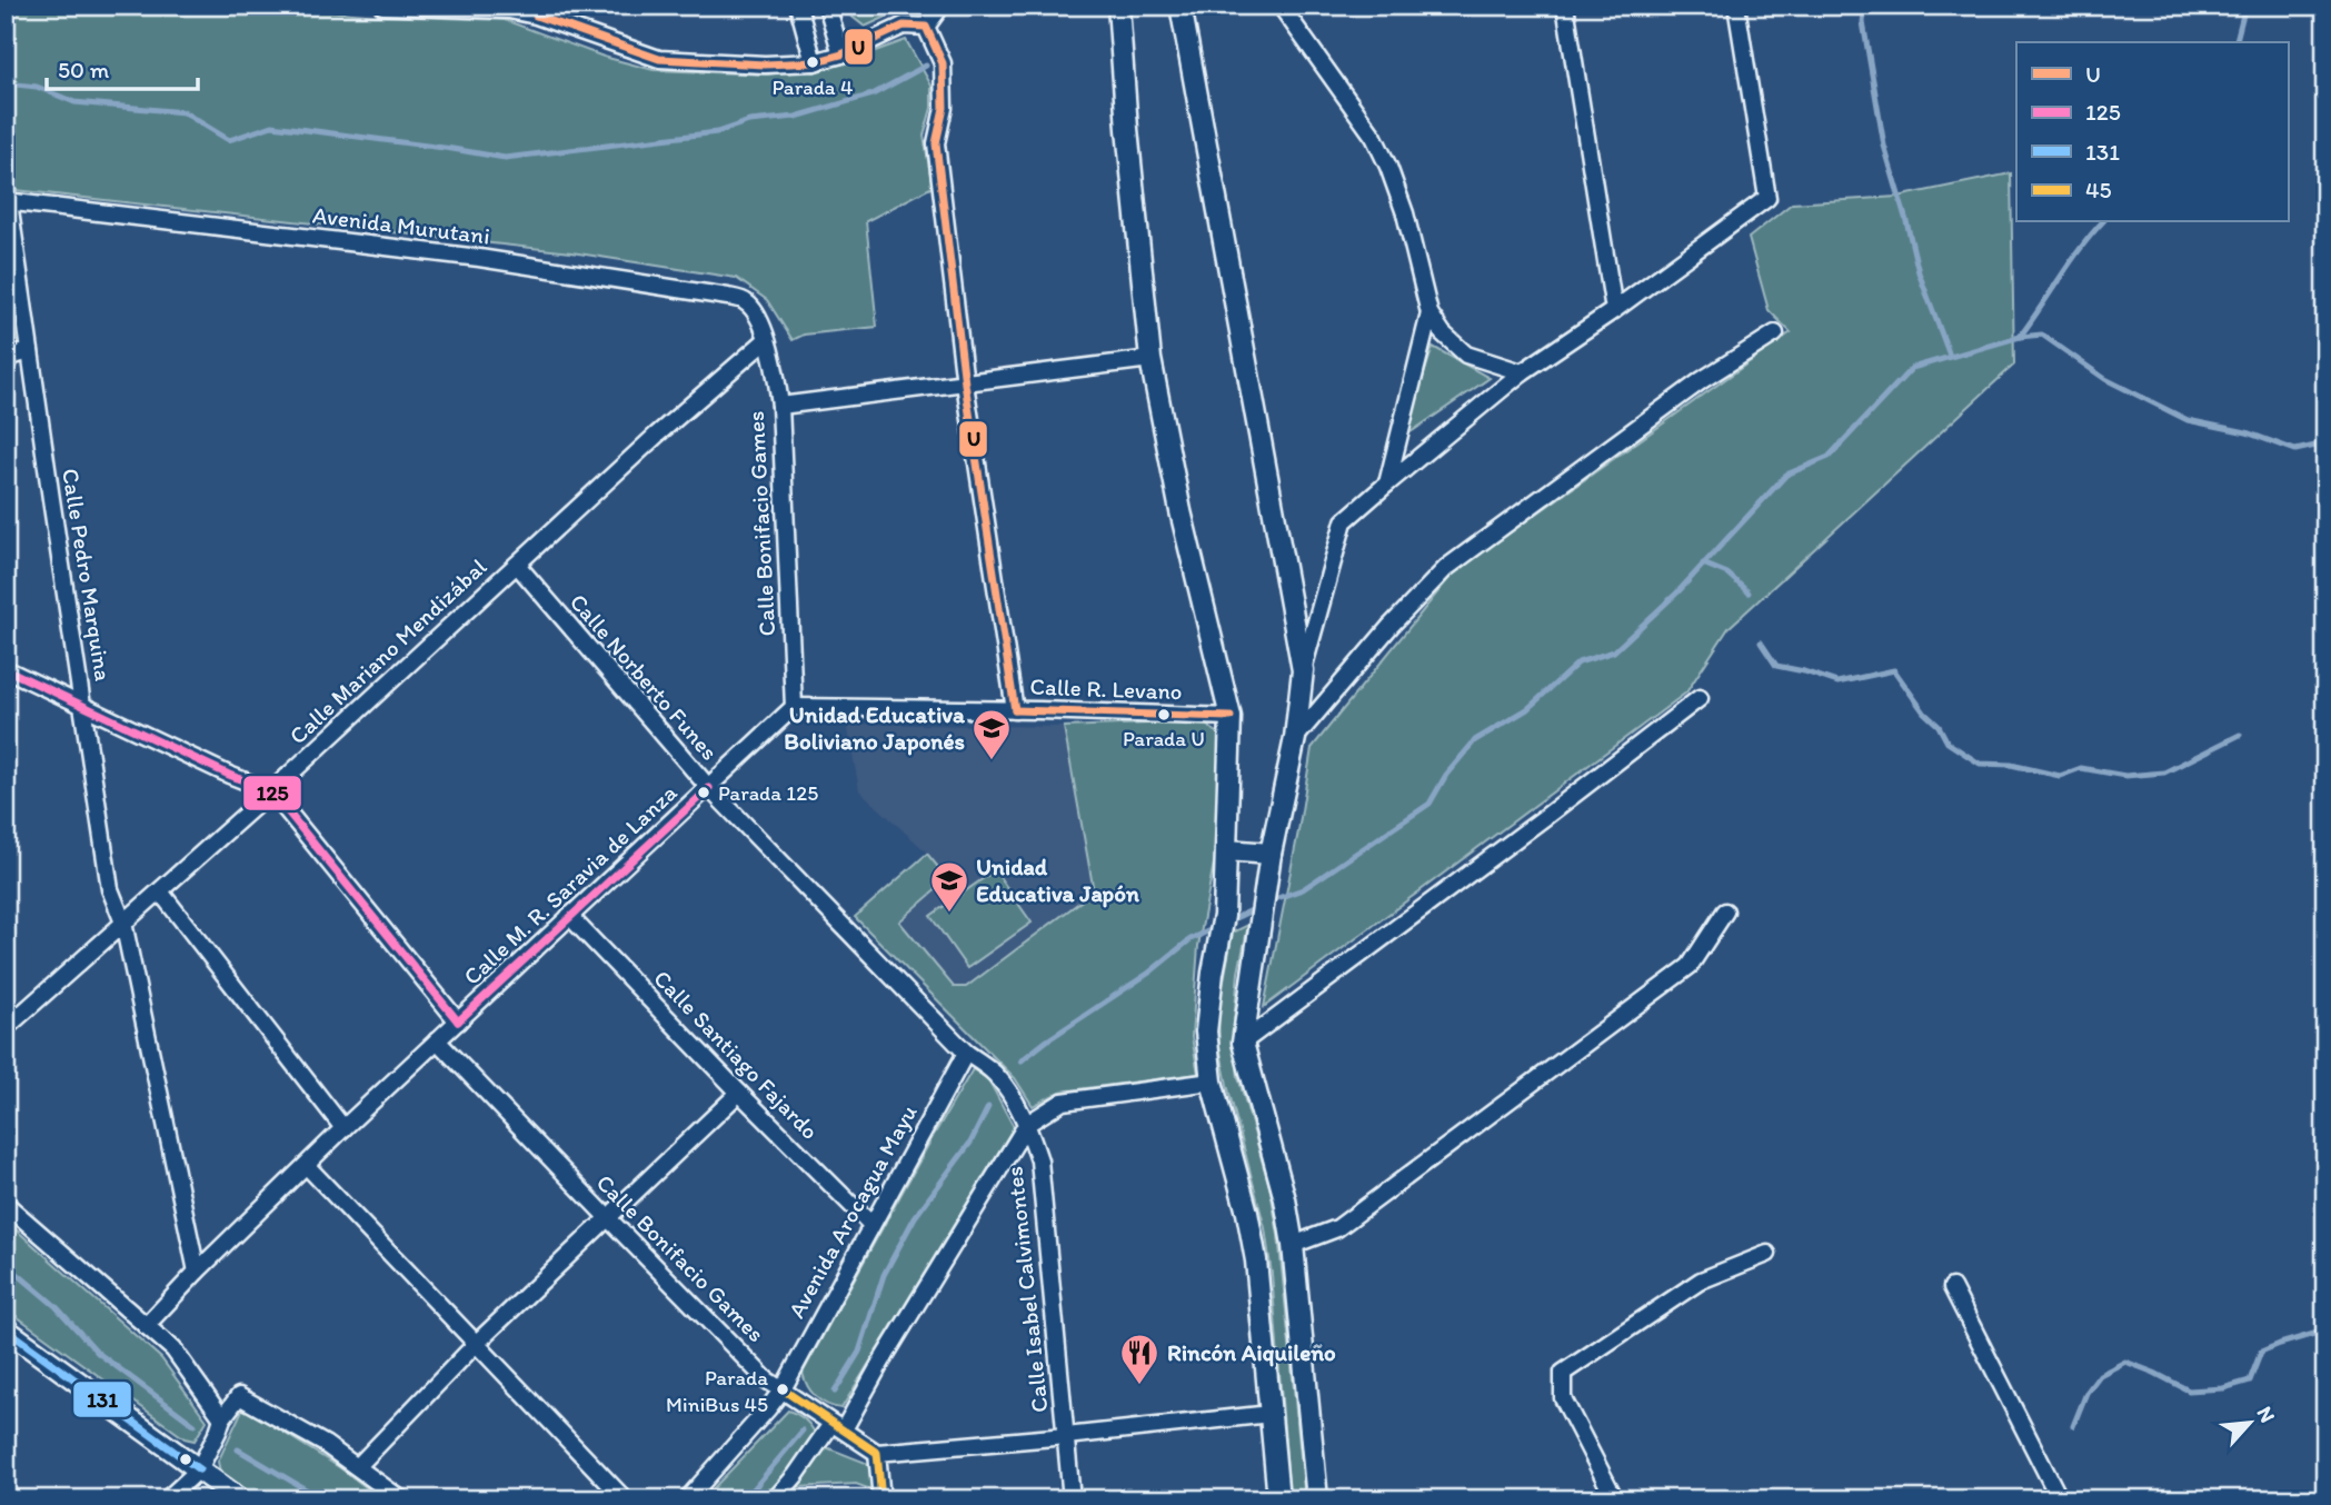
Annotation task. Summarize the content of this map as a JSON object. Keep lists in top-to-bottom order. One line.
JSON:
{"streets":{"street":["Avenida Murutani","Calle Bonifacio Games","Calle Pedro Marquina","Calle Mariano Mendizábal","Calle Norberto Funes","Calle R. Levano","Calle M. R. Saravia de Lanza","Calle Santiago Fajardo","Avenida Arocagua Mayu","Calle Isabel Calvimontes"]},"crossings":[["Avenida Murutani","Calle Bonifacio Games"],["Avenida Murutani","Calle Pedro Marquina"],["Avenida Murutani","Calle Mariano Mendizábal"],["Calle Bonifacio Games","Calle Mariano Mendizábal"],["Calle Bonifacio Games","Calle R. Levano"],["Calle Bonifacio Games","Calle M. R. Saravia de Lanza"],["Calle Bonifacio Games","Avenida Arocagua Mayu"],["Calle Pedro Marquina","Calle Mariano Mendizábal"],["Calle Pedro Marquina","Calle M. R. Saravia de Lanza"],["Calle Mariano Mendizábal","Calle Norberto Funes"],["Calle Norberto Funes","Calle M. R. Saravia de Lanza"],["Calle Norberto Funes","Avenida Arocagua Mayu"],["Calle Norberto Funes","Calle Isabel Calvimontes"],["Calle R. Levano","Calle M. R. Saravia de Lanza"],["Calle M. R. Saravia de Lanza","Calle Santiago Fajardo"],["Calle Santiago Fajardo","Avenida Arocagua Mayu"],["Avenida Arocagua Mayu","Calle Isabel Calvimontes"]],"places":{"other":["Parada 4","Parada U","Parada 125","Parada MiniBus 45"],"school or university":["Unidad Educativa Boliviano Japonés","Unidad Educativa Japón"],"restaurant":["Rincón Aiquileño"]},"lines":["transit line U","transit line 125","transit line 131","transit line 45"],"legend":["U","125","131","45"],"scale_bar":"50 m","north":"top right"}
